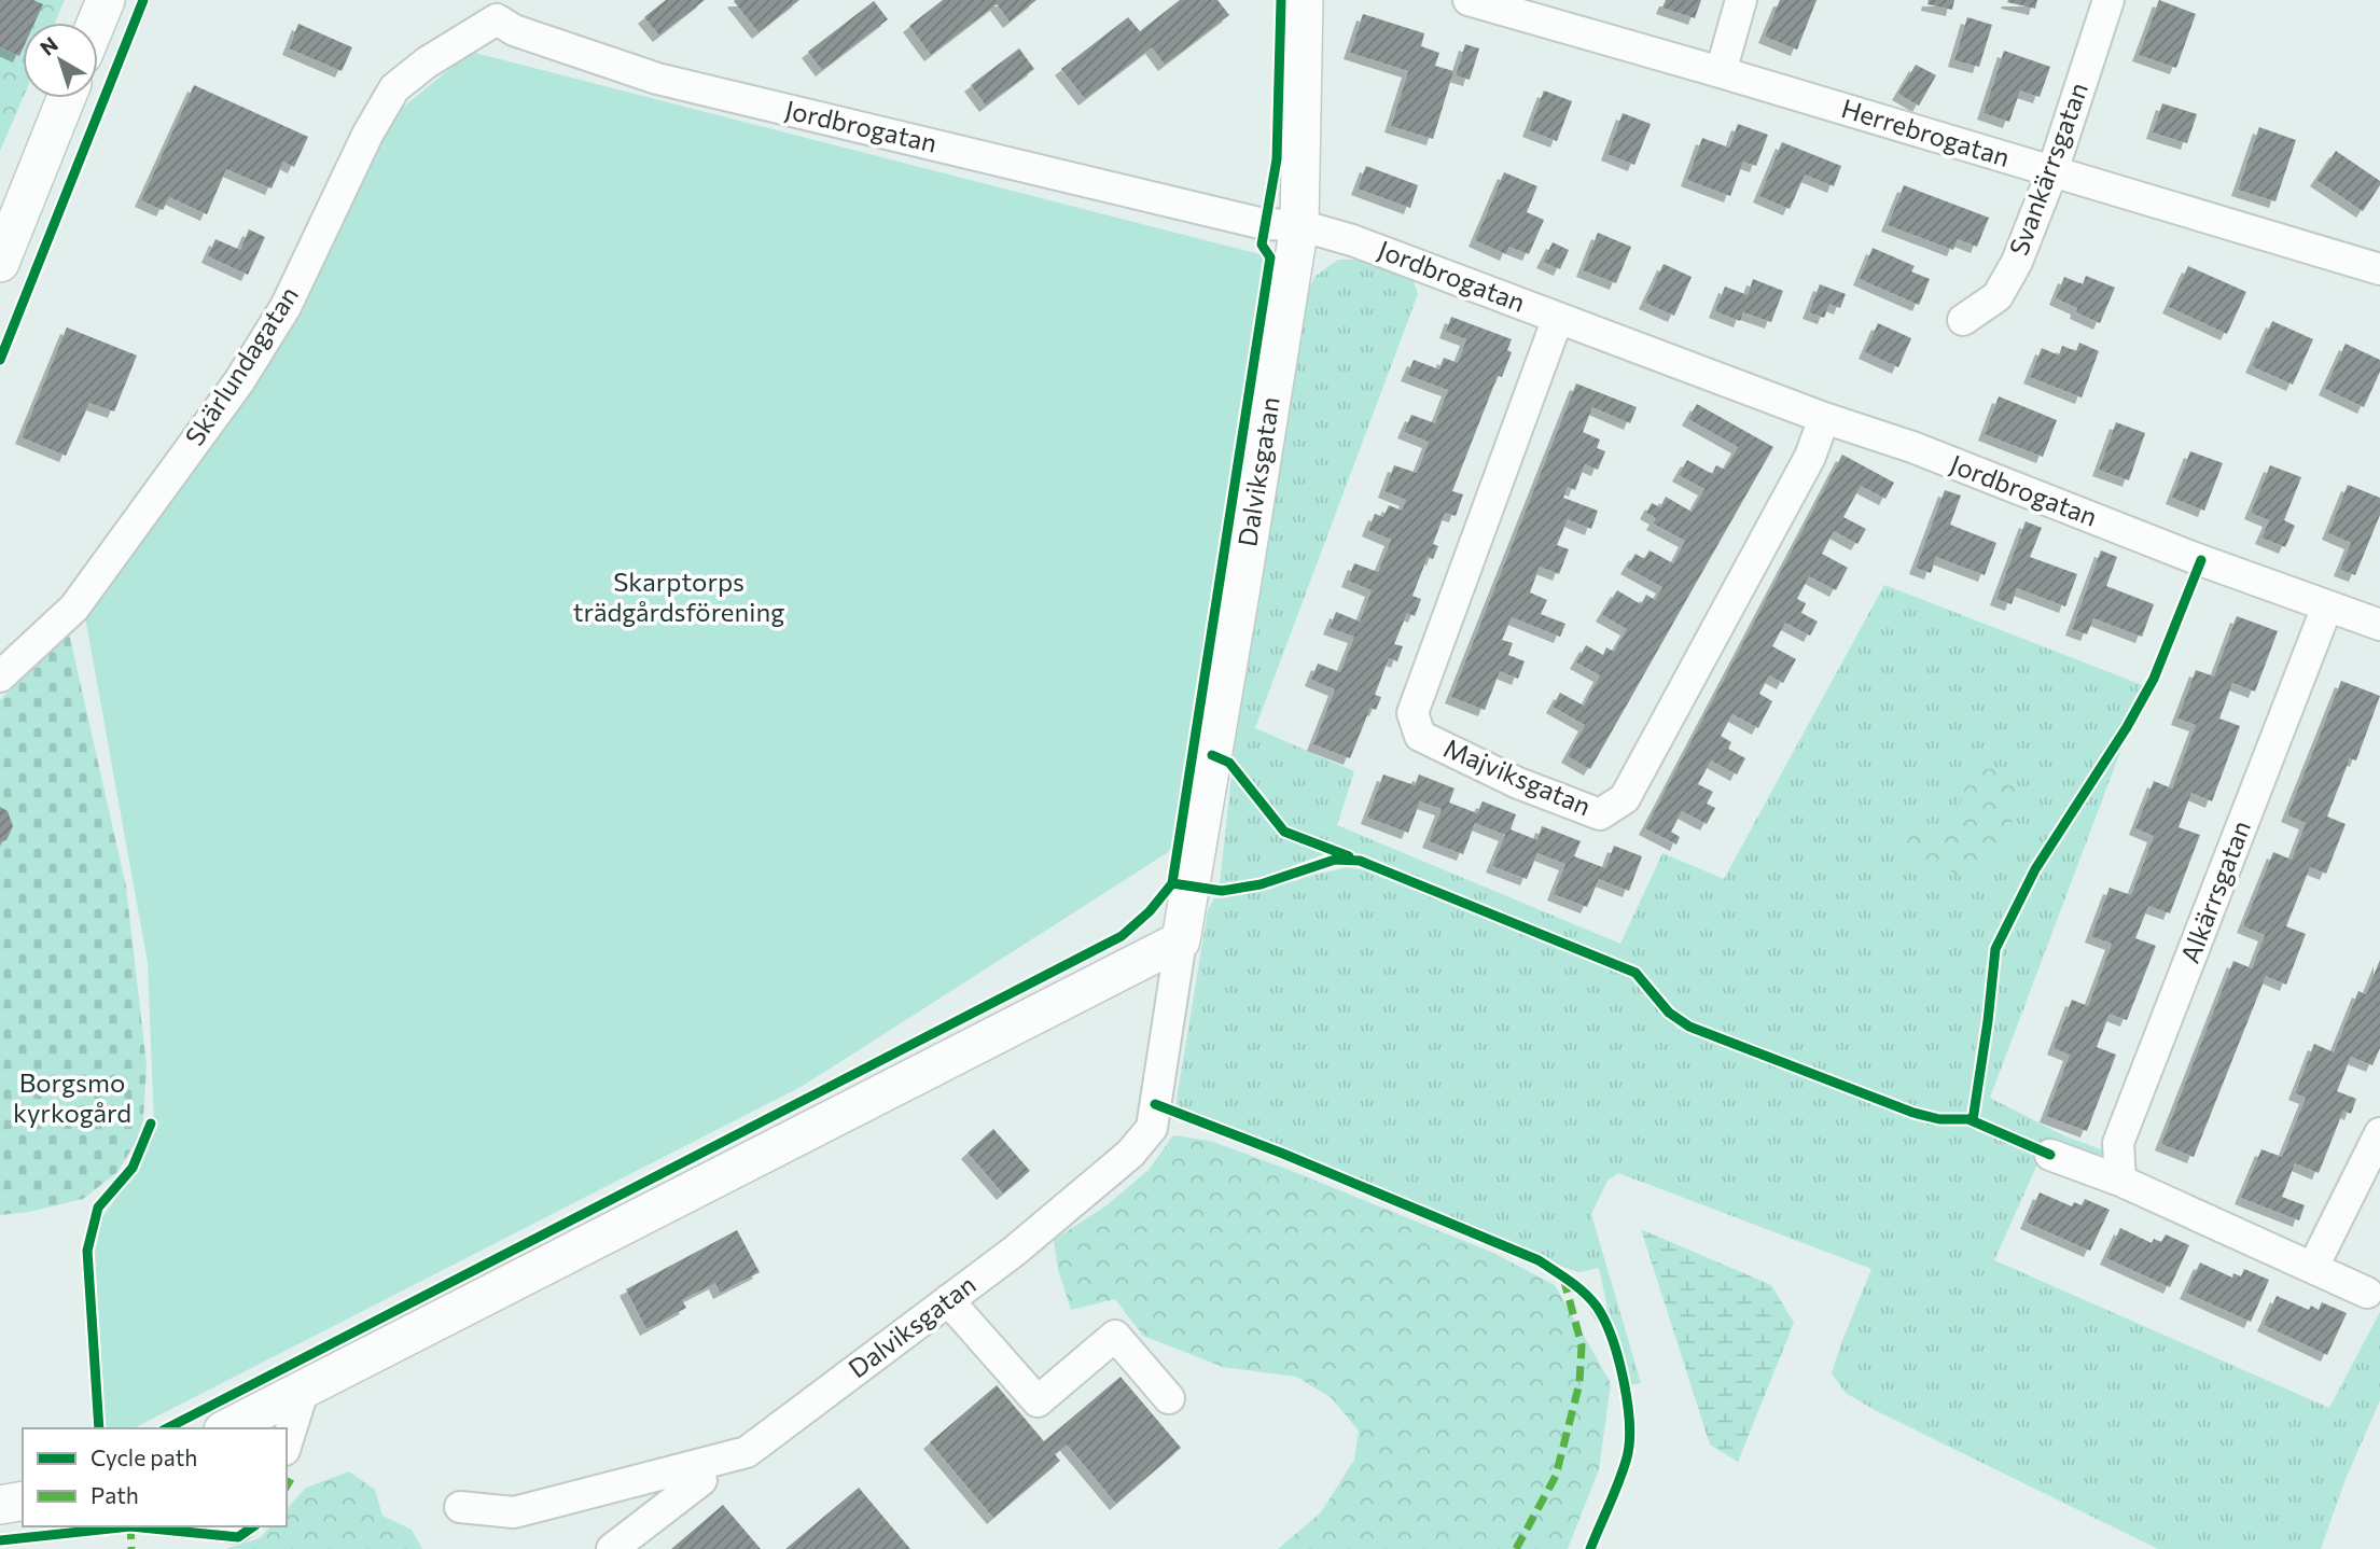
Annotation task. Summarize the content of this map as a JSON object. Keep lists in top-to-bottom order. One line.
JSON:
{"streets":{"street":["Jordbrogatan","Herrebrogatan","Svankärrsgatan","Skärlundagatan","Dalviksgatan","Majviksgatan","Alkärrsgatan"]},"crossings":[["Jordbrogatan","Skärlundagatan"],["Jordbrogatan","Dalviksgatan"],["Jordbrogatan","Majviksgatan"],["Jordbrogatan","Alkärrsgatan"],["Herrebrogatan","Svankärrsgatan"]],"parks":["Skarptorps trädgårdsförening","Borgsmo kyrkogård"],"legend":["Cycle path","Path"],"north":"top left"}
